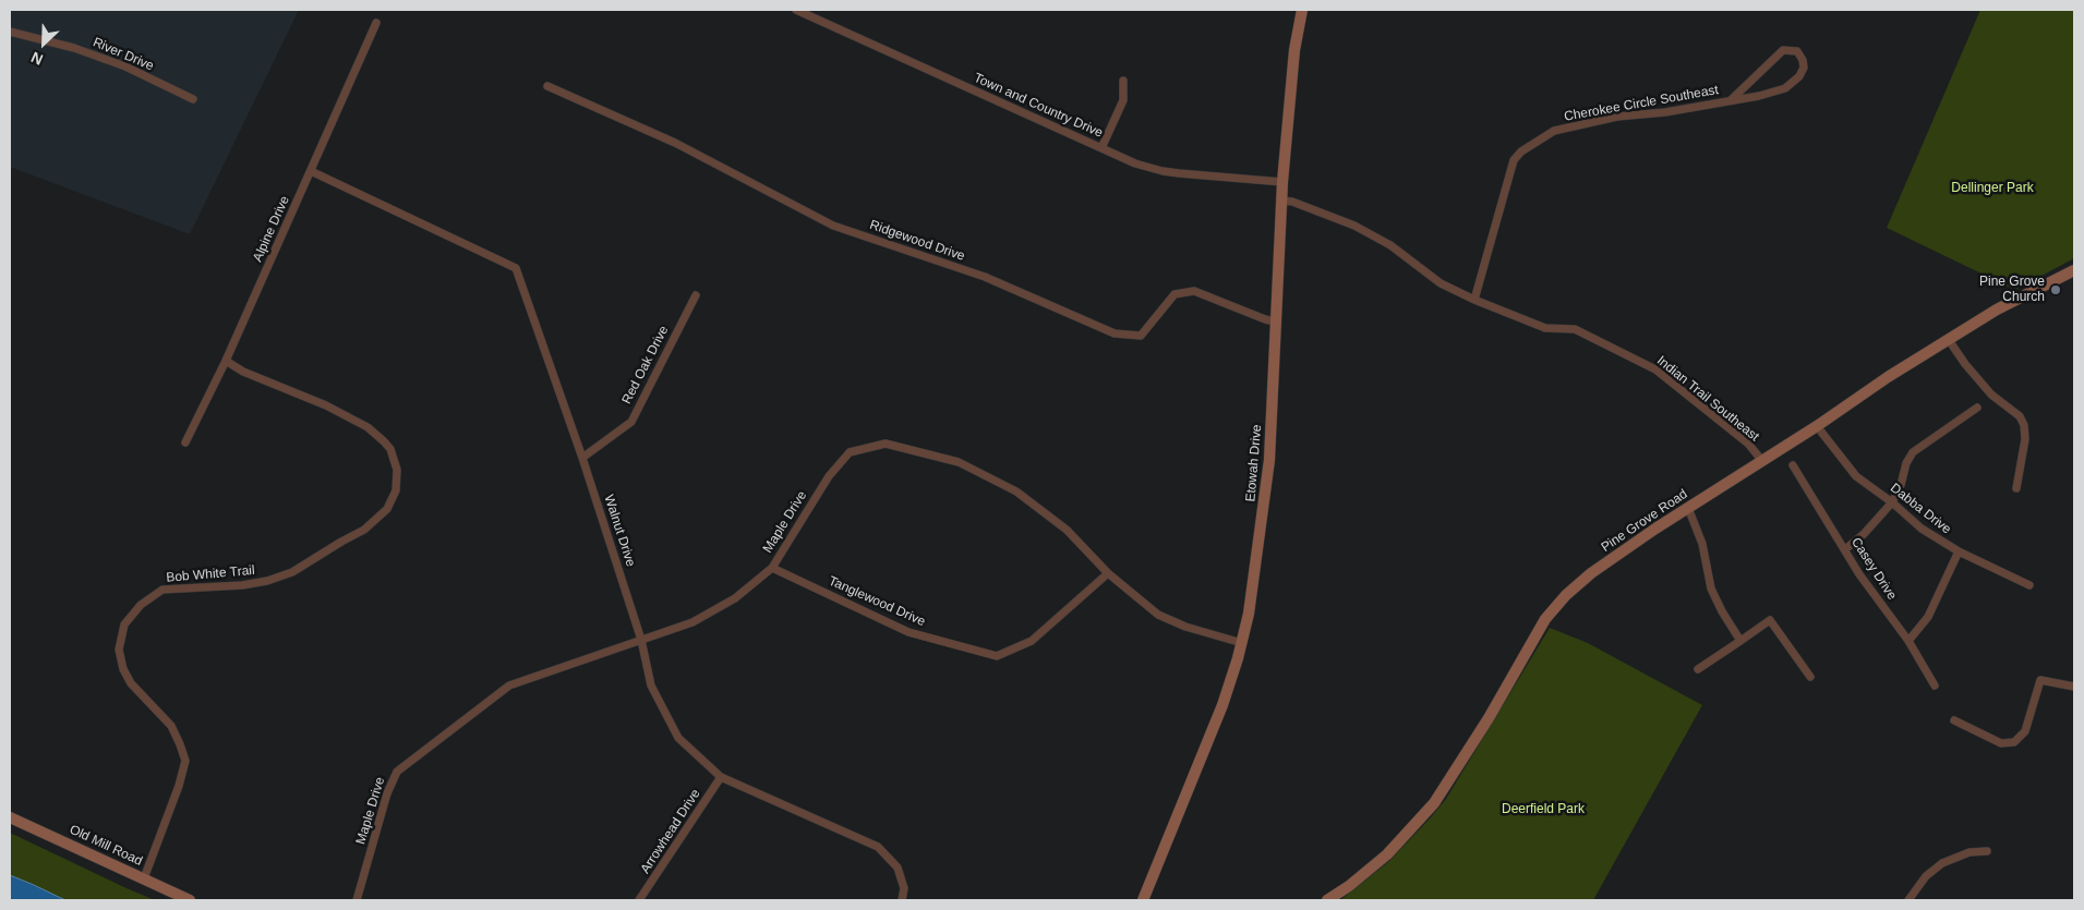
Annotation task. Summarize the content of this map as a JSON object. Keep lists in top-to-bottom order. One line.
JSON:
{"streets":{"street":["River Drive","Cherokee Circle Southeast","Town and Country Drive","Alpine Drive","Ridgewood Drive","Red Oak Drive","Indian Trail Southeast","Etowah Drive","Dabba Drive","Pine Grove Road","Maple Drive","Walnut Drive","Casey Drive","Bob White Trail","Tanglewood Drive","Arrowhead Drive","Old Mill Road"]},"crossings":[["Cherokee Circle Southeast","Indian Trail Southeast"],["Town and Country Drive","Etowah Drive"],["Alpine Drive","Walnut Drive"],["Alpine Drive","Bob White Trail"],["Ridgewood Drive","Etowah Drive"],["Red Oak Drive","Walnut Drive"],["Indian Trail Southeast","Etowah Drive"],["Indian Trail Southeast","Pine Grove Road"],["Etowah Drive","Maple Drive"],["Dabba Drive","Pine Grove Road"],["Maple Drive","Walnut Drive"],["Maple Drive","Tanglewood Drive"],["Walnut Drive","Arrowhead Drive"],["Bob White Trail","Old Mill Road"]],"parks":["Dellinger Park","Deerfield Park"],"places":["Pine Grove Church"],"north":"bottom left"}
